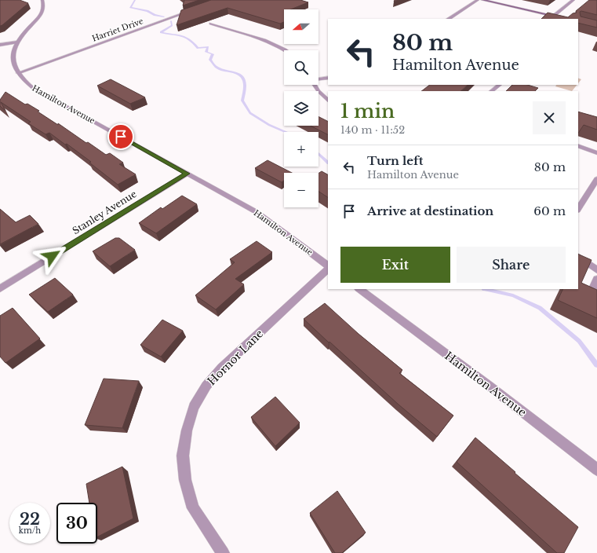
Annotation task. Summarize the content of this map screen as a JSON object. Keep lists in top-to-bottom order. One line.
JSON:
{"streets":{"street":["Harriet Drive","Hamilton Avenue","Stanley Avenue","Hornor Lane"]},"crossings":[["Harriet Drive","Hamilton Avenue"],["Hamilton Avenue","Stanley Avenue"]],"north":"left","page":{"map_buttons":["+","−"],"turn":["80 m","Hamilton Avenue"],"heading":["1 min","140 m · 11:52"],"list":[{"name":"Turn left","note":"Hamilton Avenue","value":"80 m"},{"name":"Arrive at destination","value":"60 m"}],"buttons":["Exit","Share"],"speed":"22 km/h","limit":"30"}}
